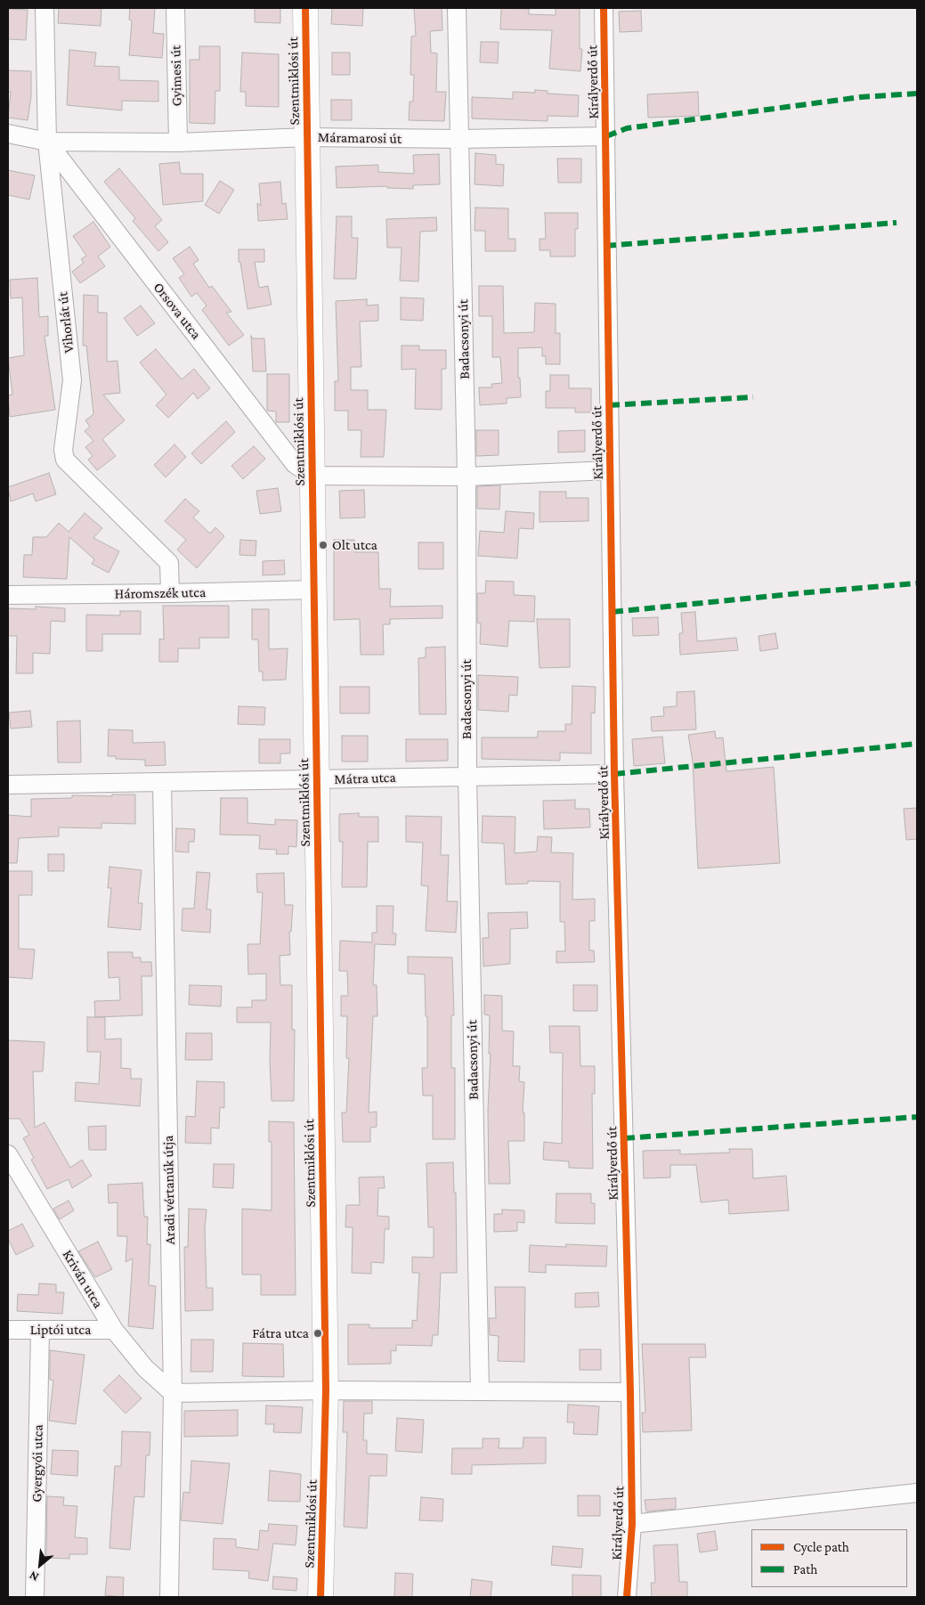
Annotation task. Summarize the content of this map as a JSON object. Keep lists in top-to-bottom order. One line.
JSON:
{"streets":{"street":["Gyimesi út","Szentmiklósi út","Királyerdő út","Máramarosi út","Orsova utca","Vihorlát út","Badacsonyi út","Háromszék utca","Mátra utca","Aradi vértanúk útja","Kriván utca","Liptói utca","Gyergyói utca"]},"crossings":[["Gyimesi út","Máramarosi út"],["Szentmiklósi út","Máramarosi út"],["Szentmiklósi út","Orsova utca"],["Szentmiklósi út","Háromszék utca"],["Szentmiklósi út","Mátra utca"],["Királyerdő út","Máramarosi út"],["Királyerdő út","Mátra utca"],["Máramarosi út","Orsova utca"],["Máramarosi út","Vihorlát út"],["Máramarosi út","Badacsonyi út"],["Orsova utca","Vihorlát út"],["Vihorlát út","Háromszék utca"],["Badacsonyi út","Mátra utca"],["Mátra utca","Aradi vértanúk útja"],["Aradi vértanúk útja","Kriván utca"],["Kriván utca","Liptói utca"],["Liptói utca","Gyergyói utca"]],"places":["Olt utca","Fátra utca"],"legend":["Cycle path","Path"],"north":"bottom left"}
